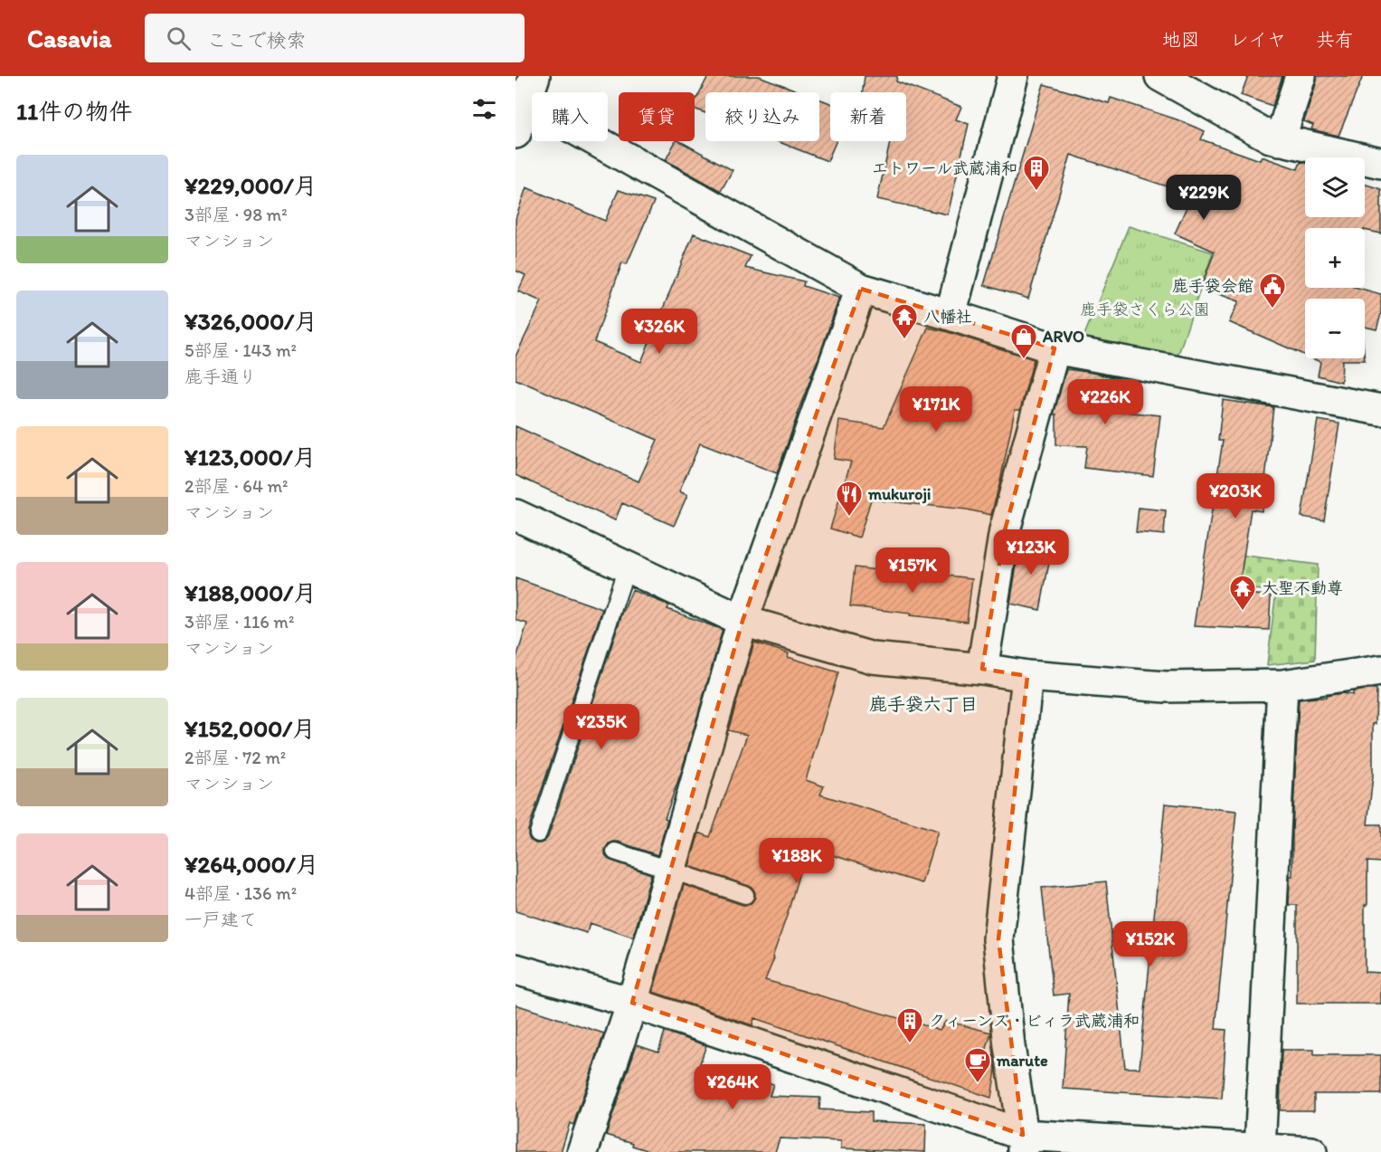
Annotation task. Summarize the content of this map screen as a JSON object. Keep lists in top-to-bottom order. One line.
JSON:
{"districts":["鹿手袋六丁目"],"parks":["鹿手袋さくら公園"],"places":{"building":["エトワール武蔵浦和","クィーンズ・ビィラ武蔵浦和"],"public building":["鹿手袋会館"],"temple":["八幡社","大聖不動尊"],"shop":["ARVO"],"restaurant":["mukuroji"],"cafe":["marute"]},"page":{"header":"Casavia","search":"ここで検索","nav":["地図","レイヤ","共有"],"heading":"11件の物件","chip":["購入","賃貸","絞り込み","新着"],"list":[{"name":"¥229,000/月","note":"3部屋 · 98 m² · マンション"},{"name":"¥326,000/月","note":"5部屋 · 143 m² · 鹿手通り"},{"name":"¥123,000/月","note":"2部屋 · 64 m² · マンション"},{"name":"¥188,000/月","note":"3部屋 · 116 m² · マンション"},{"name":"¥152,000/月","note":"2部屋 · 72 m² · マンション"},{"name":"¥264,000/月","note":"4部屋 · 136 m² · 一戸建て"}],"map_buttons":["+","−"],"price":["¥229K","¥326K","¥226K","¥171K","¥203K","¥123K","¥157K","¥235K","¥188K","¥152K","¥264K"]}}
